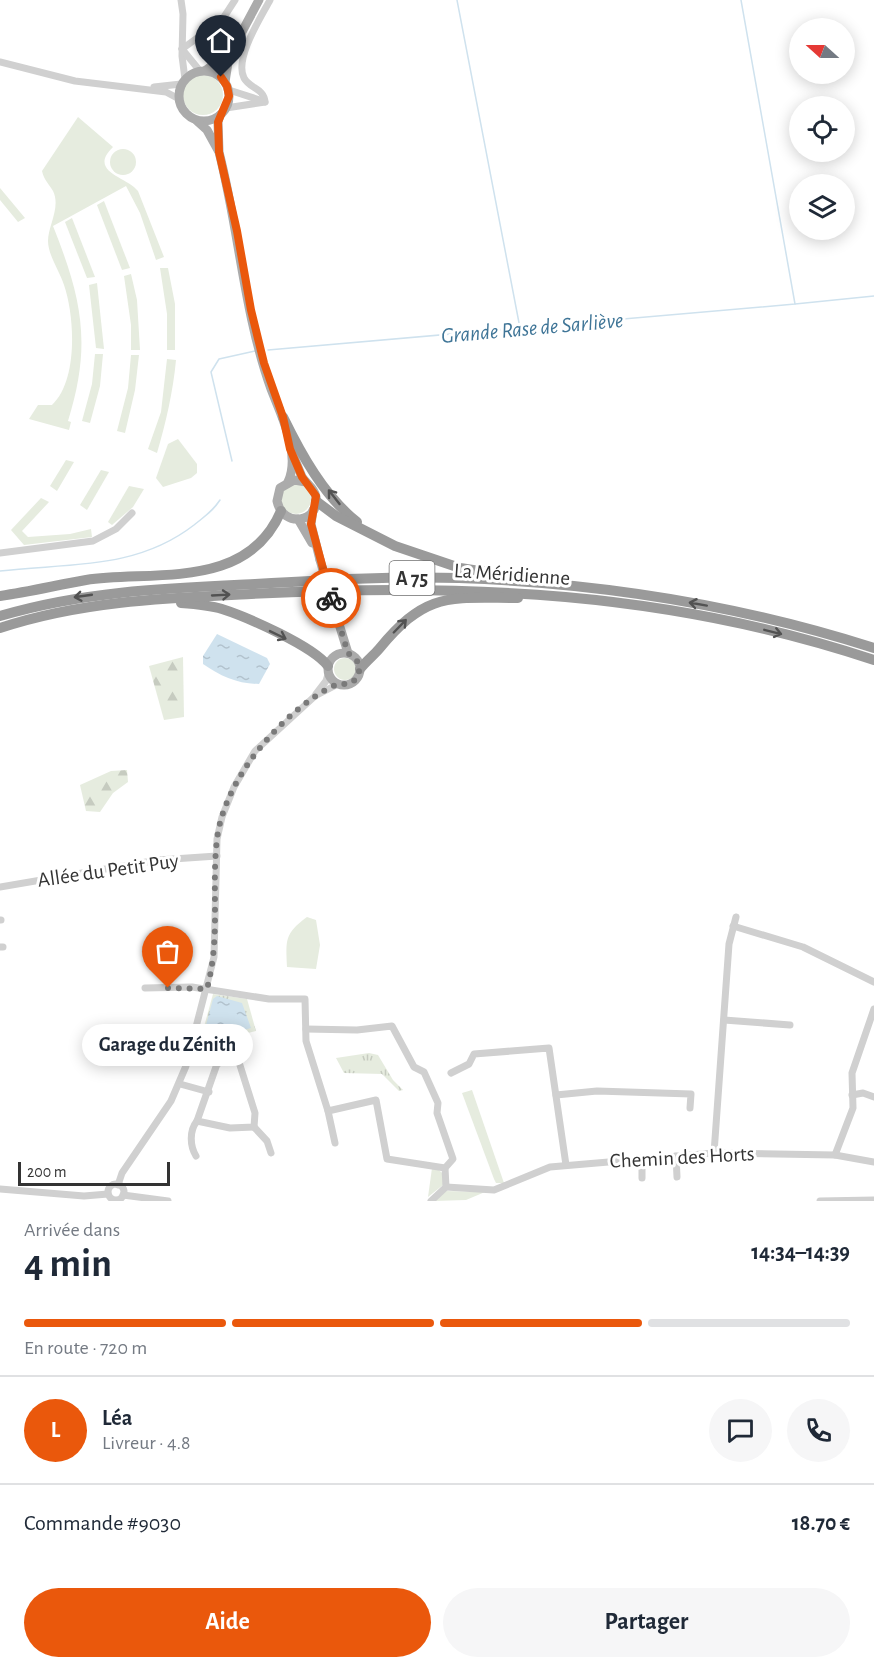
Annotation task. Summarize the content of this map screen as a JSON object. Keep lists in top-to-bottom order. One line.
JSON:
{"streets":{"highway":["La Méridienne","A 75"],"street":["Allée du Petit Puy","Chemin des Horts"]},"water":["Grande Rase de Sarliève"],"places":["Garage du Zénith"],"scale_bar":"200 m","north":"left","page":{"bubble":"Garage du Zénith","scale":"200 m","heading":["4 min","Arrivée dans","14:34–14:39"],"panel":["Léa","Livreur · 4.8","Commande #9030","18.70 €"],"bar":"En route · 720 m","round":"L","buttons":["Aide","Partager"]}}
